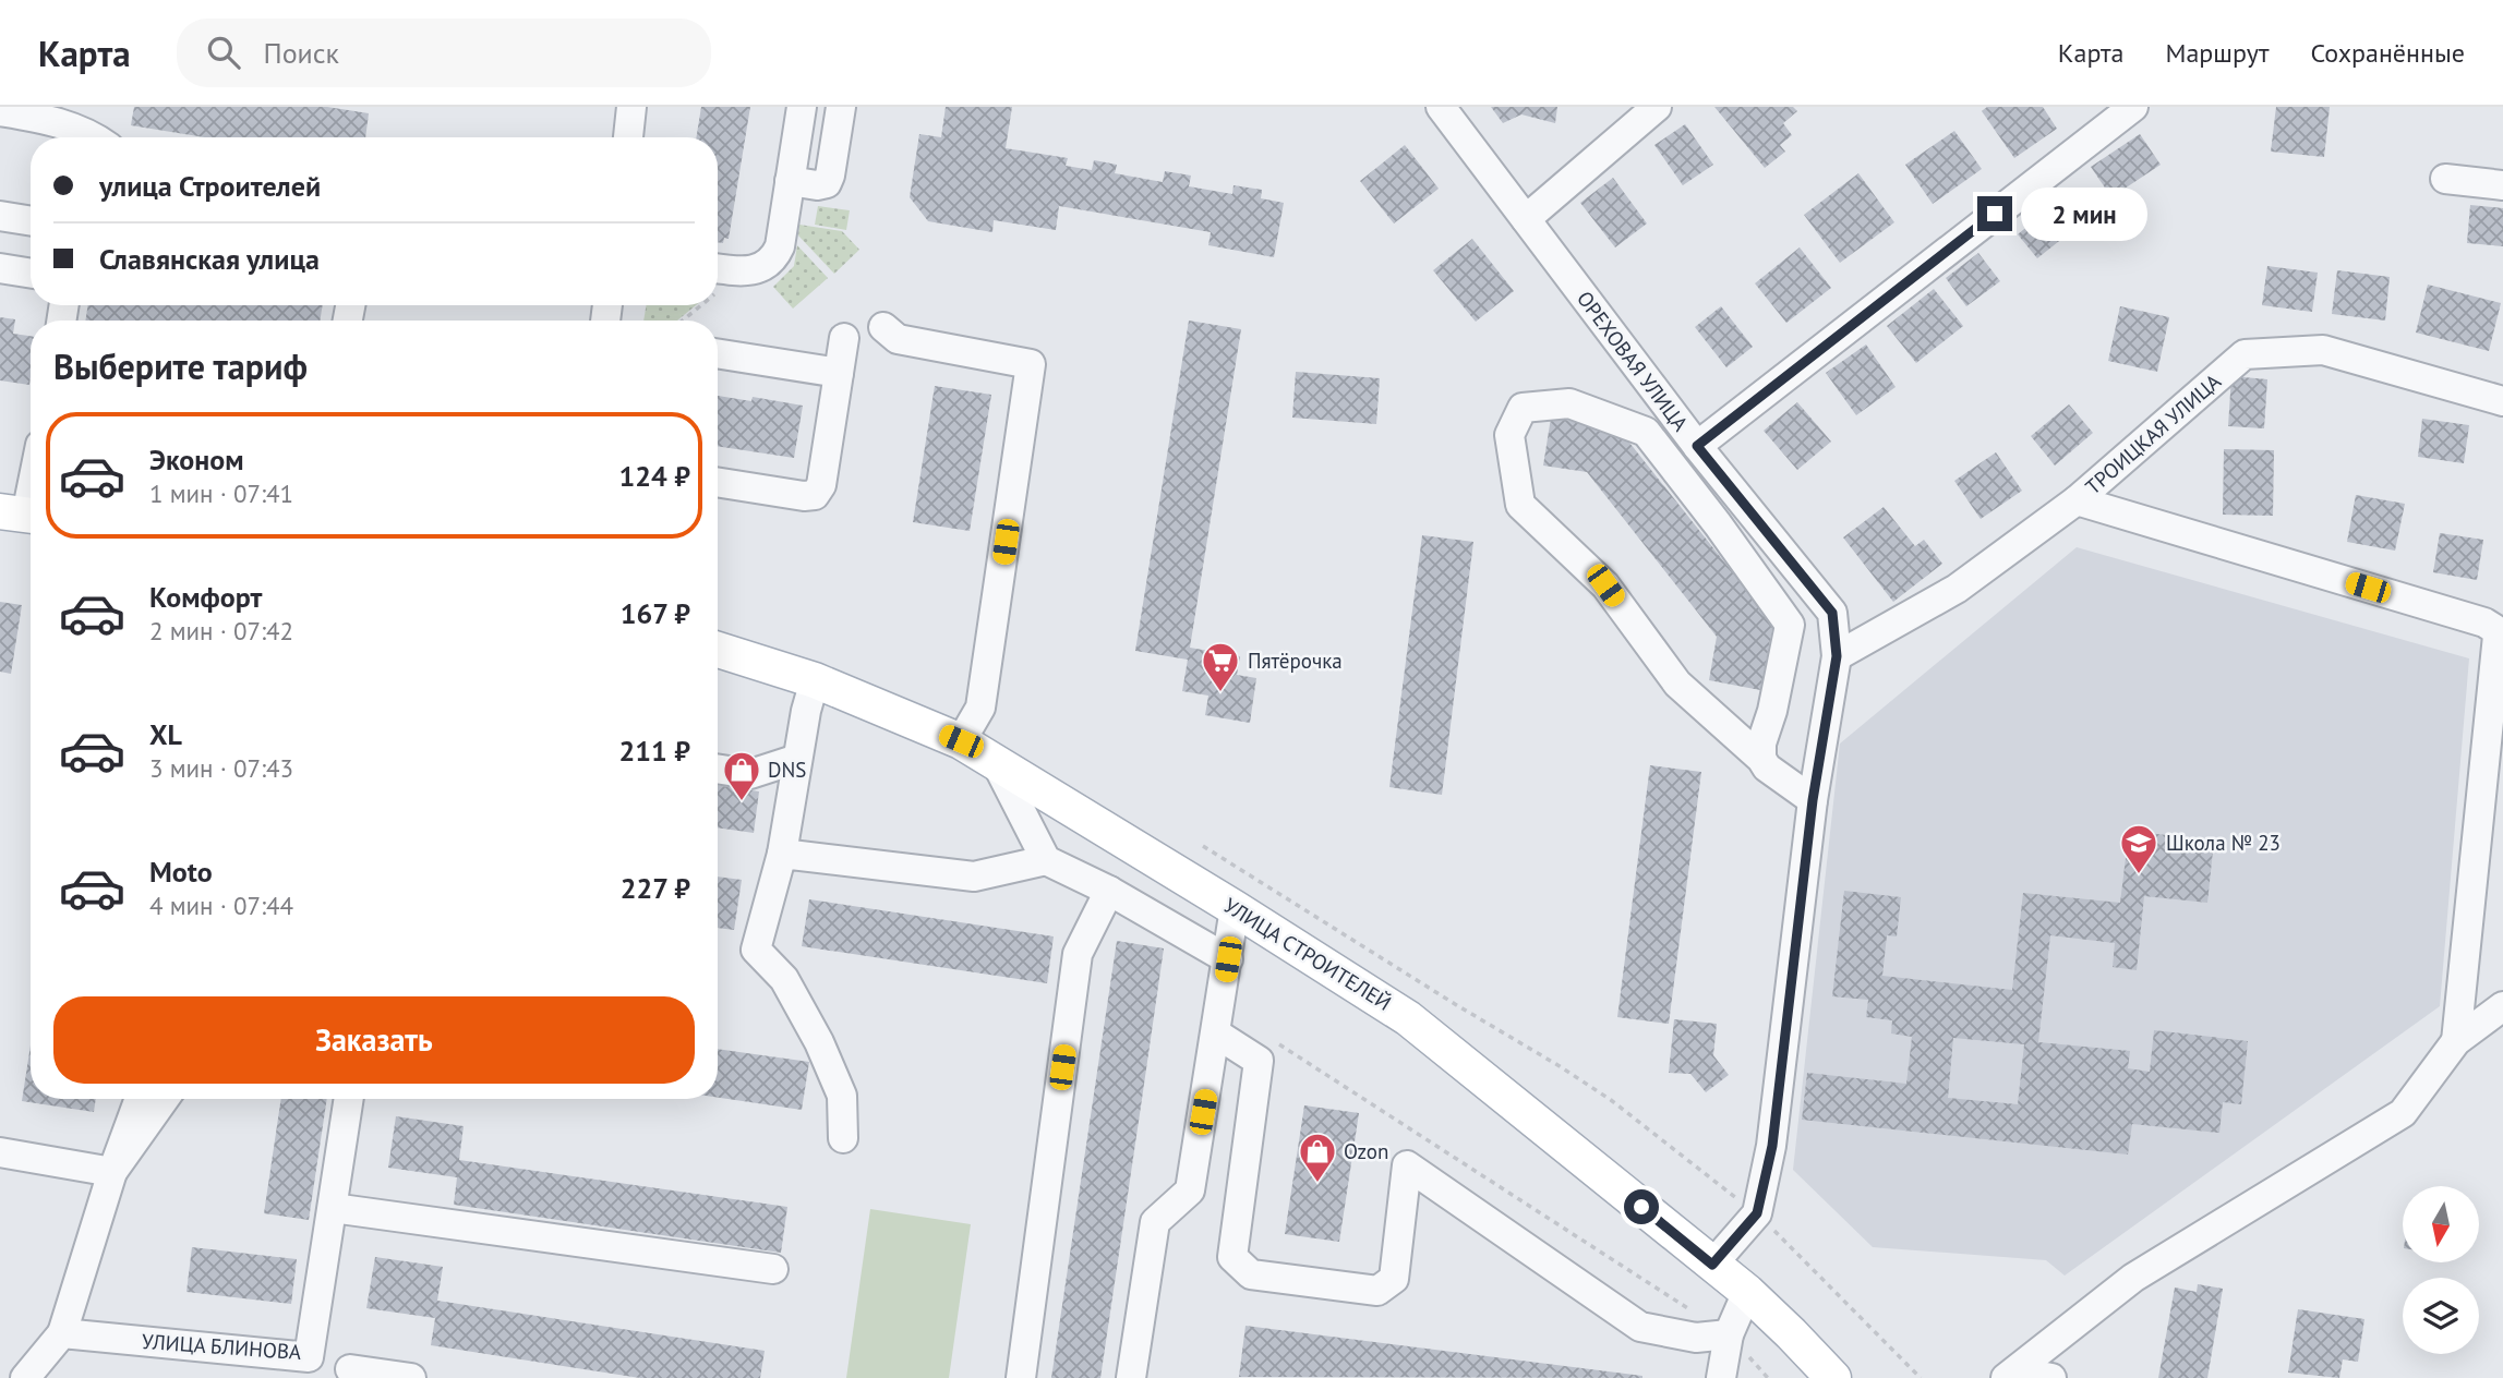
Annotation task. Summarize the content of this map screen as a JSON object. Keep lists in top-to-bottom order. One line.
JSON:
{"streets":{"main road":["УЛИЦА СТРОИТЕЛЕЙ"],"street":["ОРЕХОВАЯ УЛИЦА","ТРОИЦКАЯ УЛИЦА","УЛИЦА БЛИНОВА"]},"crossings":[["ОРЕХОВАЯ УЛИЦА","ТРОИЦКАЯ УЛИЦА"]],"places":{"supermarket":["Пятёрочка"],"shop":["DNS","Ozon"],"school or university":["Школа № 23"]},"north":"bottom","page":{"header":"Карта","search":"Поиск","nav":["Карта","Маршрут","Сохранённые"],"banner":["улица Строителей","Славянская улица"],"bubble":"2 мин","heading":"Выберите тариф","list":[{"name":"Эконом","note":"1 мин · 07:41","value":"124 ₽"},{"name":"Комфорт","note":"2 мин · 07:42","value":"167 ₽"},{"name":"XL","note":"3 мин · 07:43","value":"211 ₽"},{"name":"Moto","note":"4 мин · 07:44","value":"227 ₽"}],"buttons":"Заказать"}}
